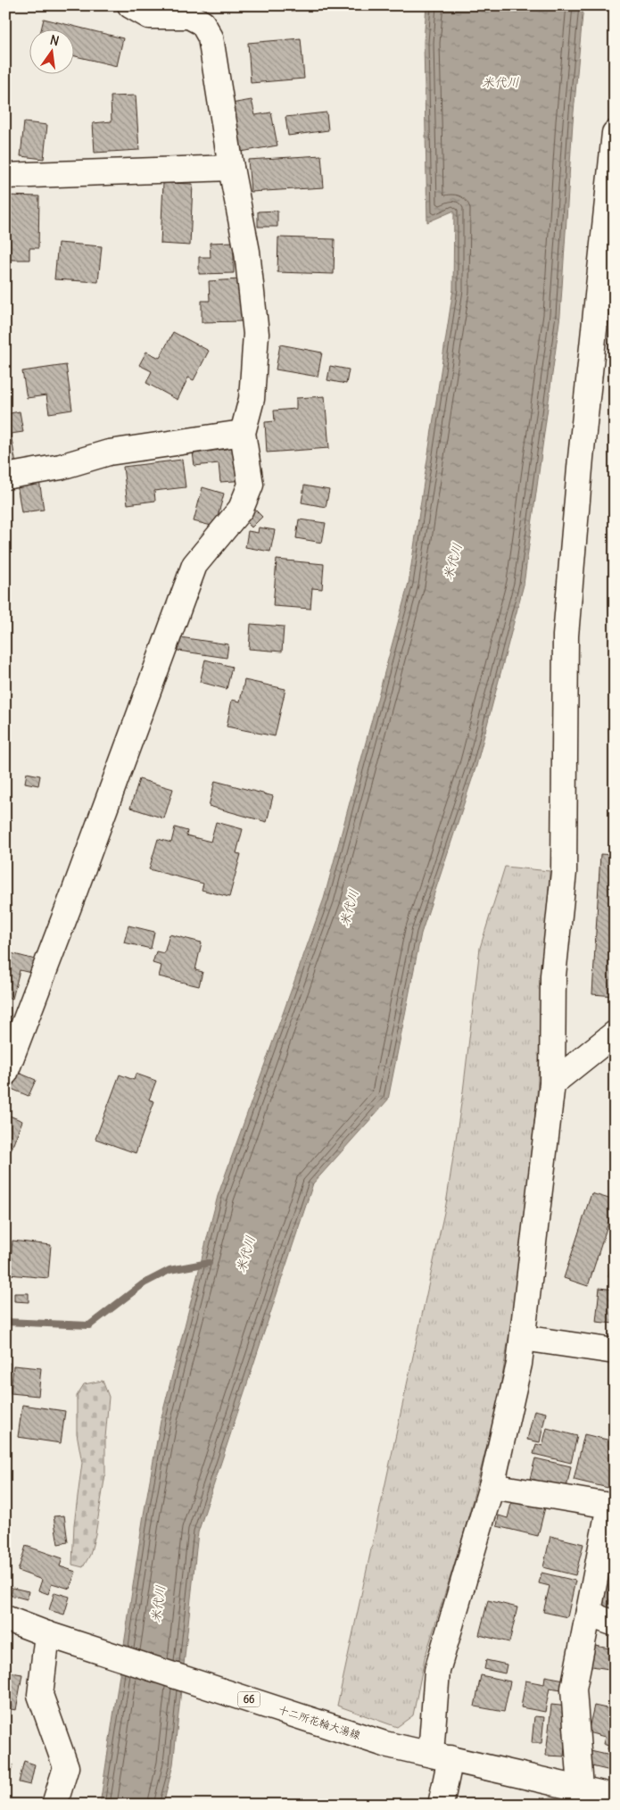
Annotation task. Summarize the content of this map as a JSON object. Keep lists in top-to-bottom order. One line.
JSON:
{"streets":{"street":["66","十二所花輪大湯線"]},"water":["米代川"],"north":"top"}
